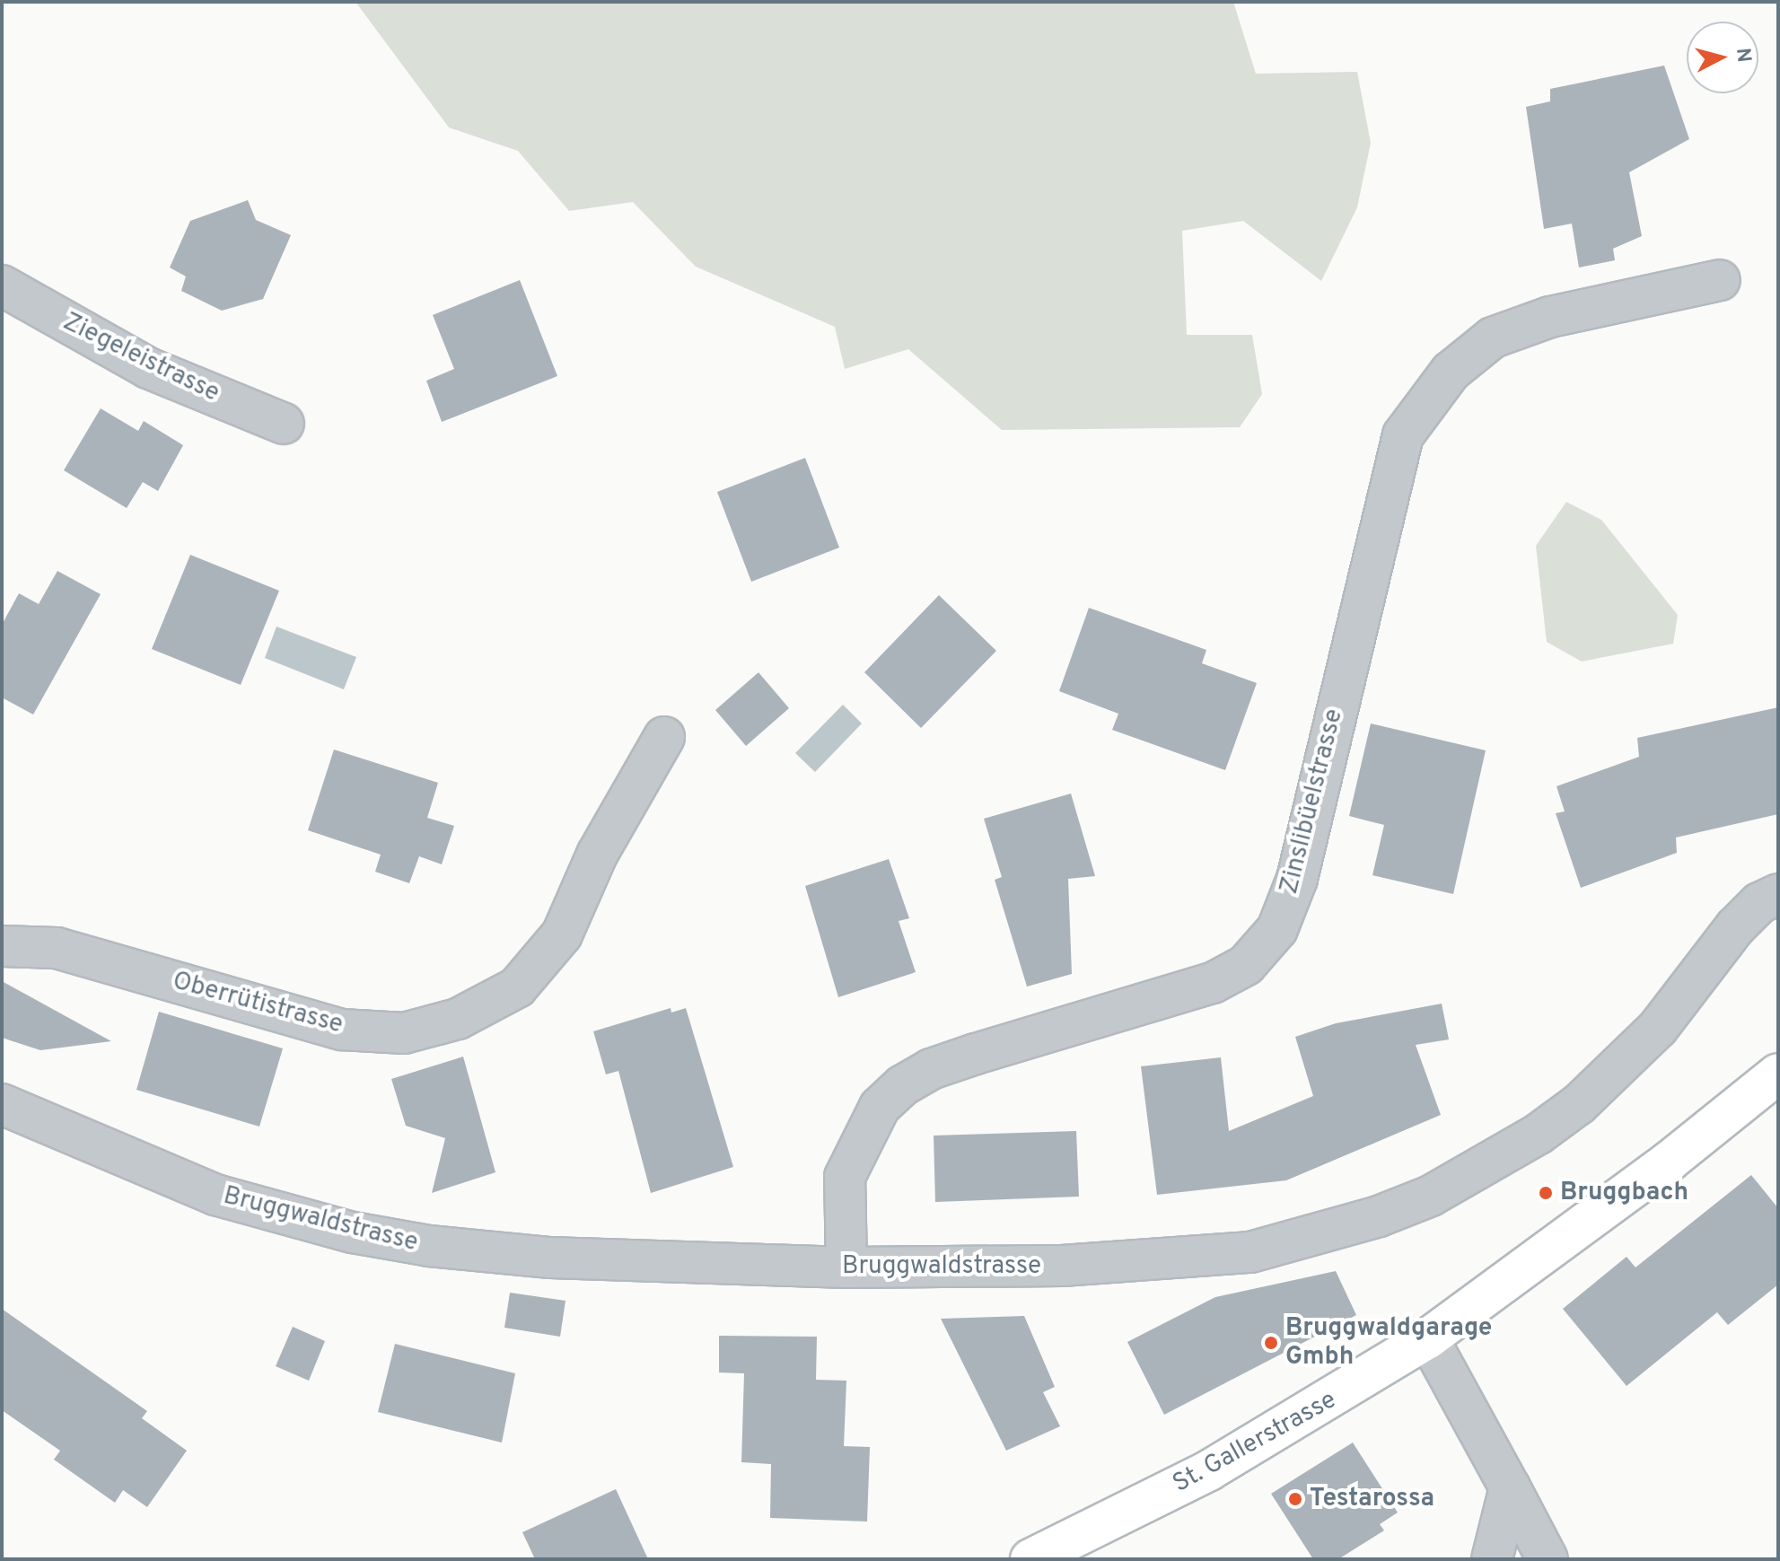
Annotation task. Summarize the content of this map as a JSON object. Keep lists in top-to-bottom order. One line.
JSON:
{"streets":{"main road":["St. Gallerstrasse"],"street":["Ziegeleistrasse","Zinslibüelstrasse","Oberrütistrasse","Bruggwaldstrasse"]},"crossings":[["Zinslibüelstrasse","Bruggwaldstrasse"]],"places":["Bruggbach","Bruggwaldgarage Gmbh","Testarossa"],"north":"right"}
